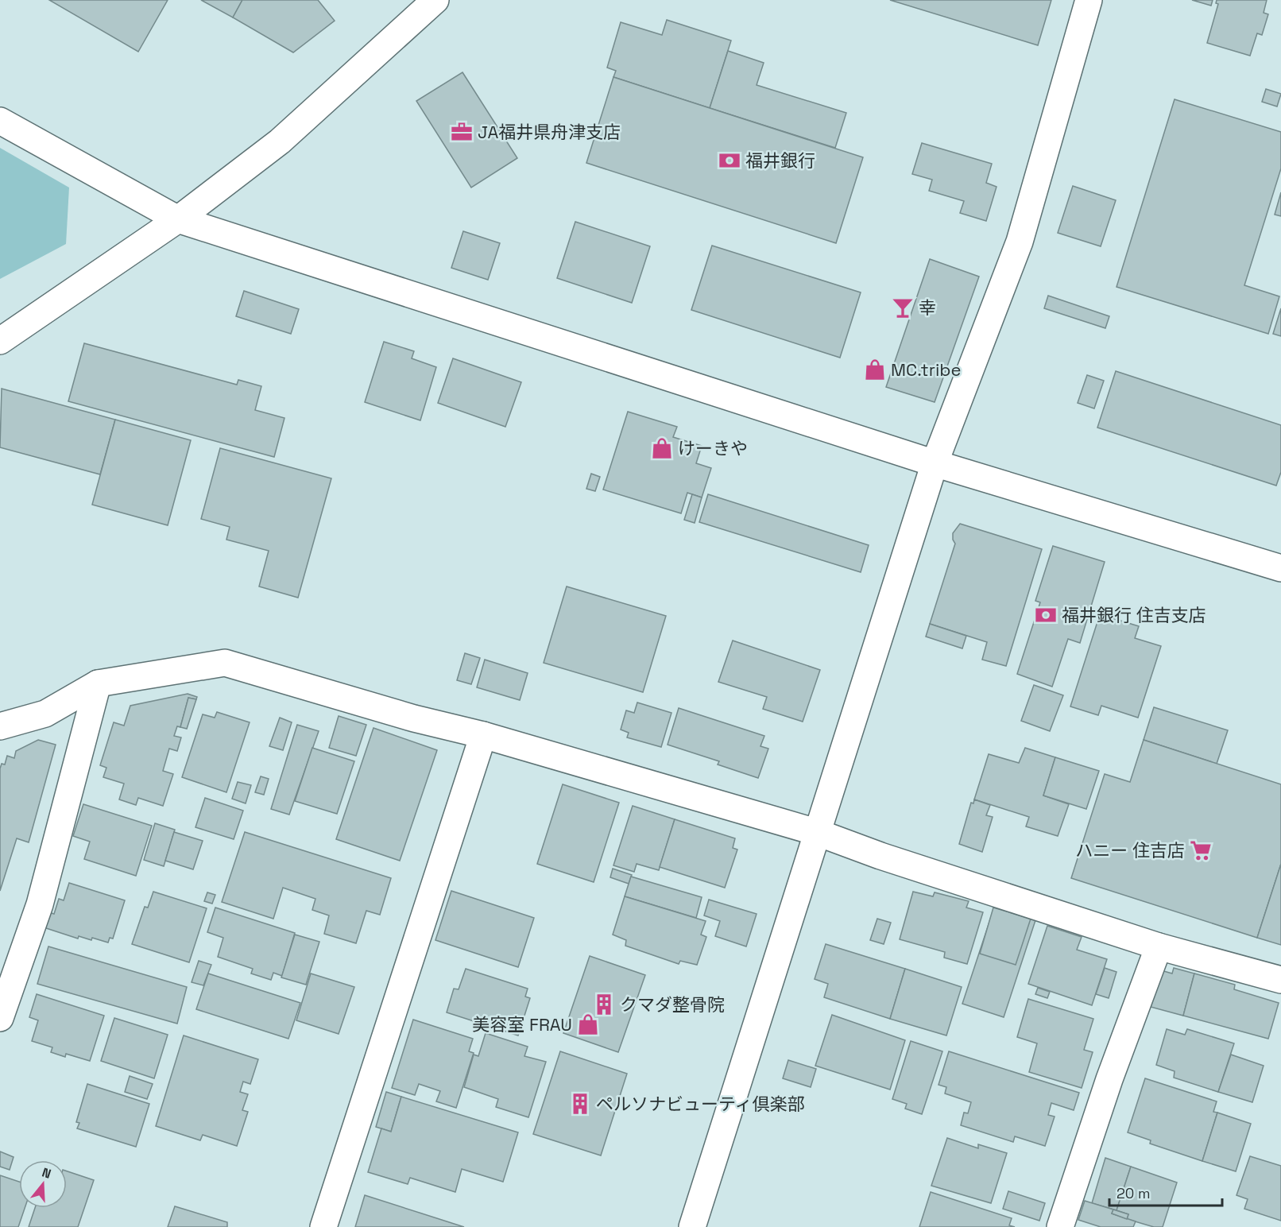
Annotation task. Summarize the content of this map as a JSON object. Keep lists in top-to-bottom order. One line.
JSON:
{"places":{"office":["JA福井県舟津支店"],"bank":["福井銀行","福井銀行 住吉支店"],"bar":["幸"],"shop":["MC.tribe","けーきや","美容室 FRAU"],"supermarket":["ハニー 住吉店"],"building":["クマダ整骨院","ペルソナビューティ倶楽部"]},"scale_bar":"20 m","north":"top"}
